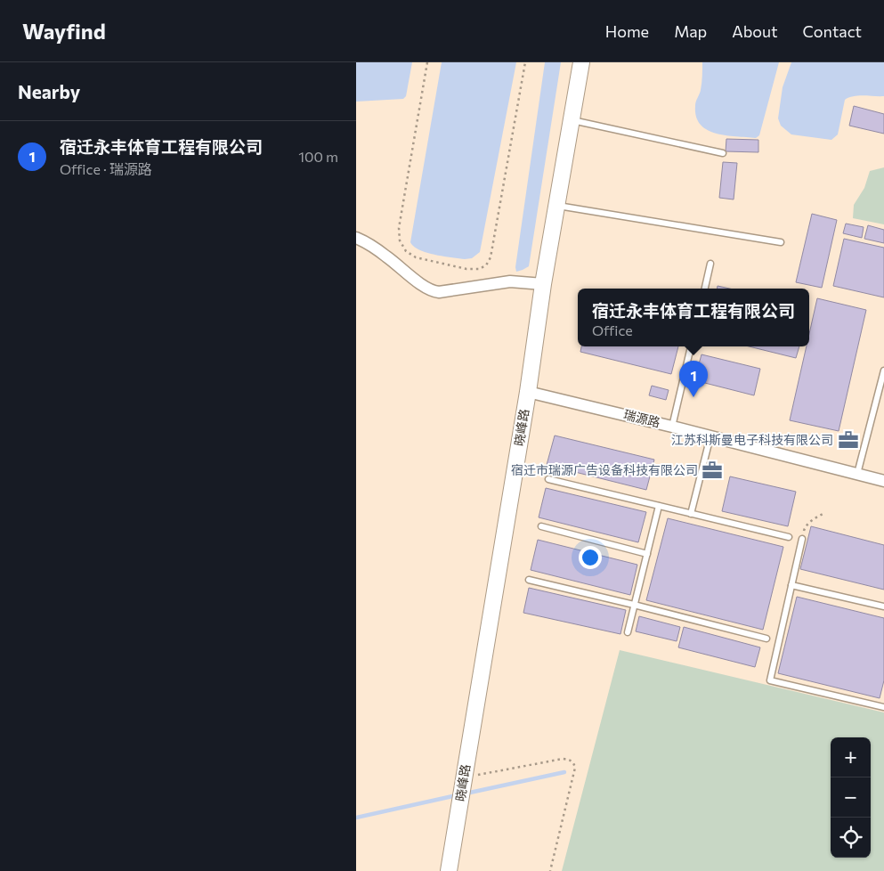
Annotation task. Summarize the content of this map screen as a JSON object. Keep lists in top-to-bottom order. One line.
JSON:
{"streets":{"street":["瑞源路","晓峰路"]},"crossings":[["瑞源路","晓峰路"]],"places":{"office":["江苏科斯曼电子科技有限公司","宿迁市瑞源广告设备科技有限公司"]},"page":{"header":"Wayfind","nav":["Home","Map","About","Contact"],"heading":"Nearby","list":[{"mark":"1","name":"宿迁永丰体育工程有限公司","note":"Office · 瑞源路","value":"100 m"}],"popup":["宿迁永丰体育工程有限公司","Office"],"pins":"1","map_buttons":["+","−"]}}
